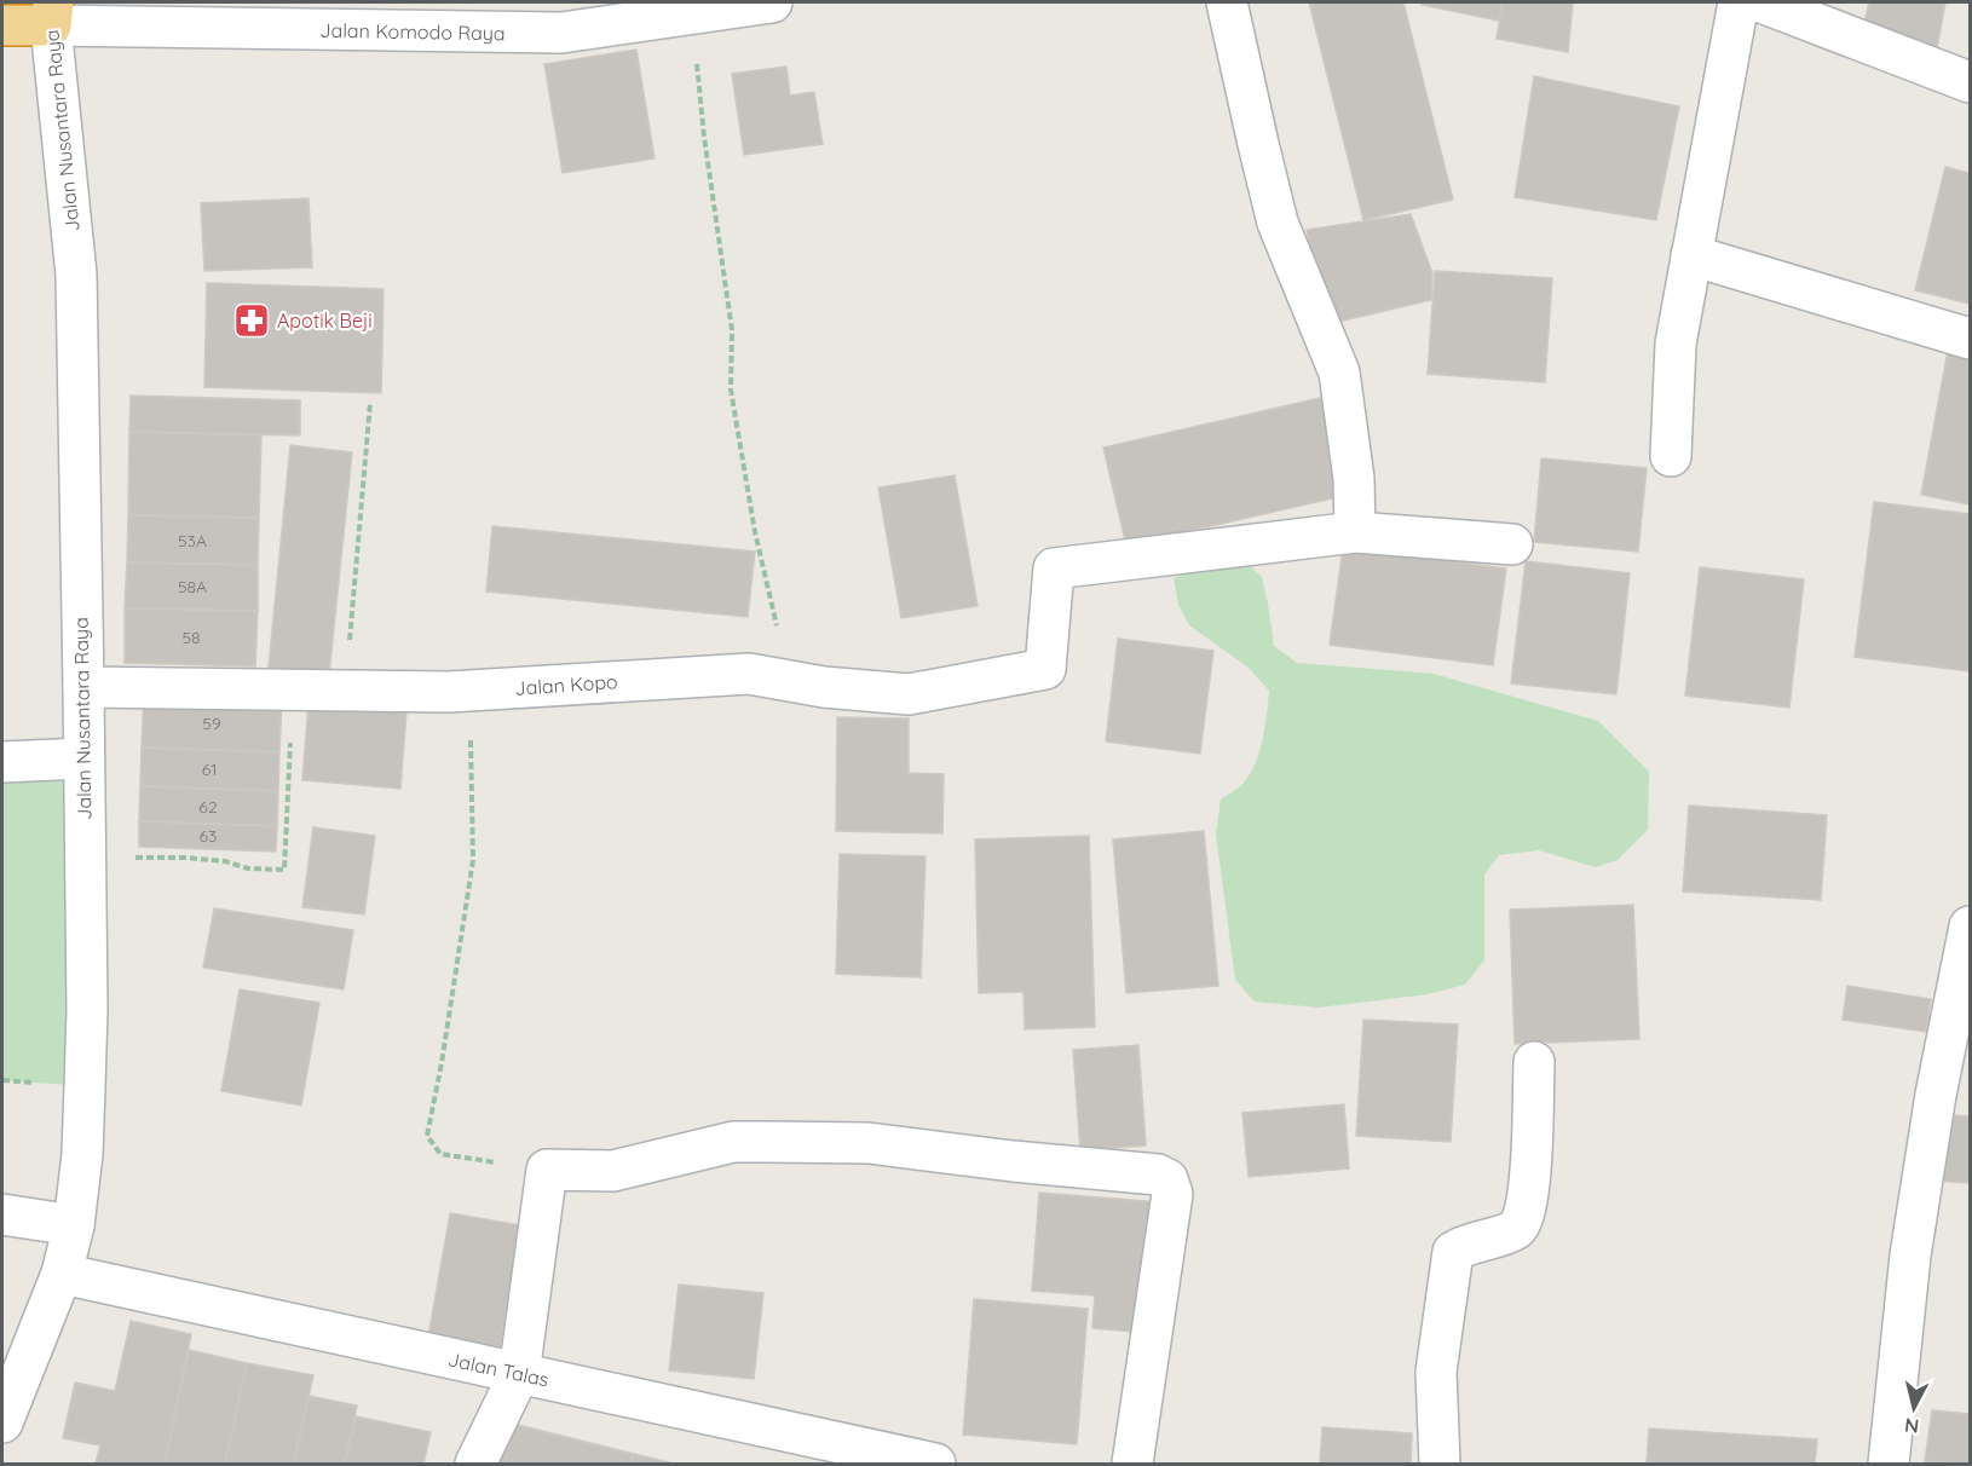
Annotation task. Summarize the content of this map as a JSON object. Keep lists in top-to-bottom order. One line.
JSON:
{"streets":{"street":["Jalan Komodo Raya","Jalan Nusantara Raya","Jalan Kopo","Jalan Talas"]},"crossings":[["Jalan Komodo Raya","Jalan Nusantara Raya"],["Jalan Nusantara Raya","Jalan Kopo"],["Jalan Nusantara Raya","Jalan Talas"]],"places":{"pharmacy":["Apotik Beji"]},"house_numbers":["53A","58A","58","59","61","62","63"],"north":"bottom"}
